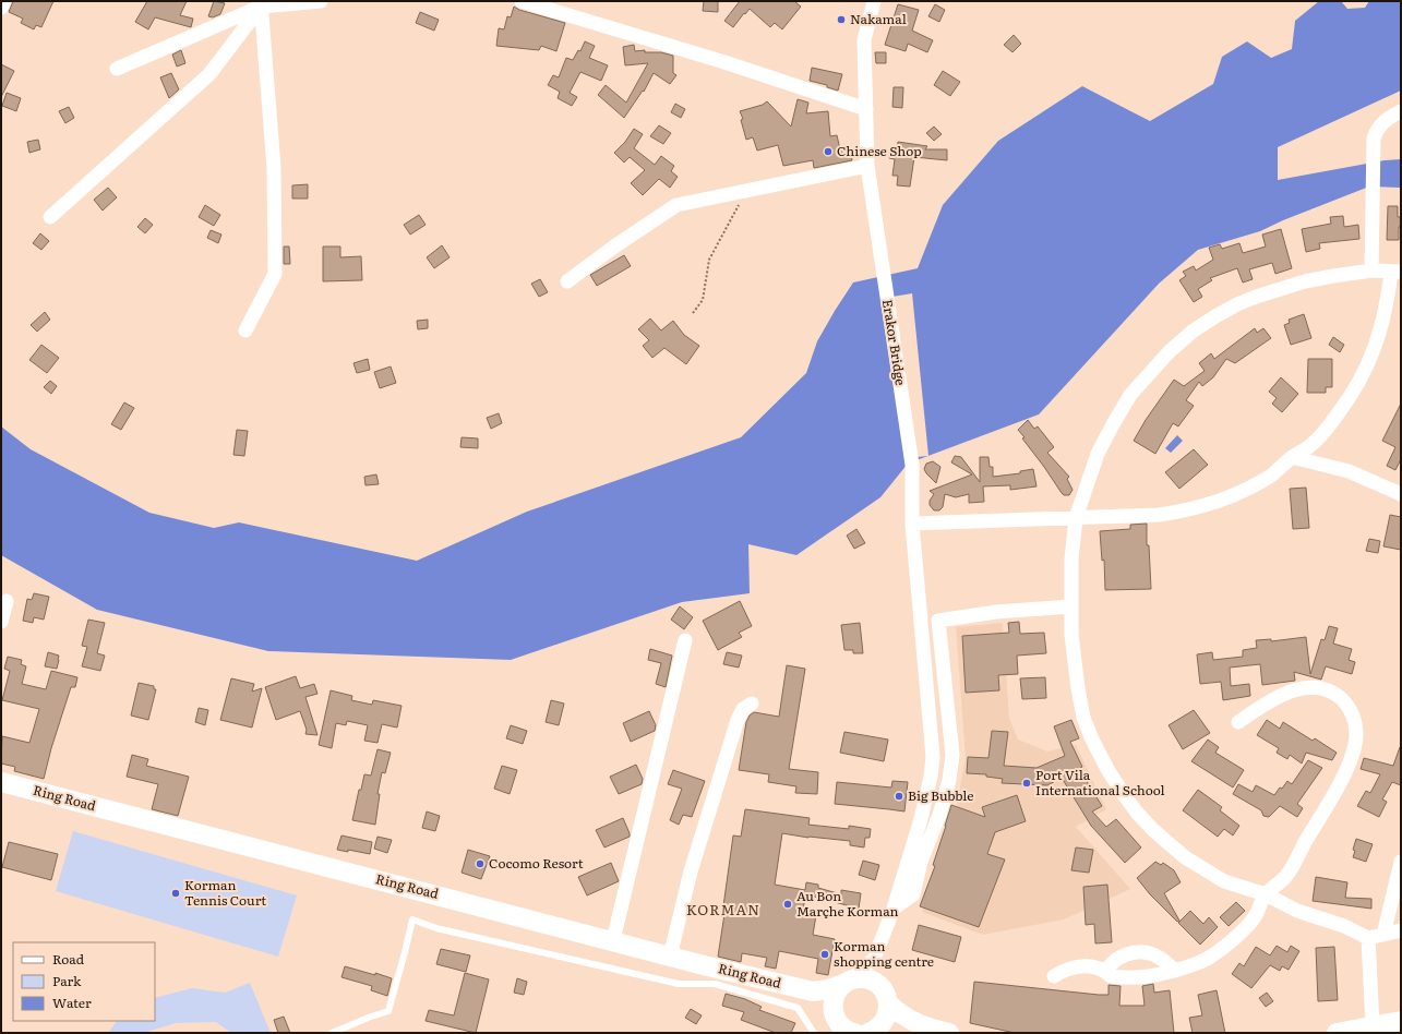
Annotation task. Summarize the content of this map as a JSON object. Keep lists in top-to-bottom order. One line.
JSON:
{"streets":{"main road":["Ring Road"],"street":["Erakor Bridge"]},"districts":["KORMAN"],"places":["Nakamal","Chinese Shop","Port Vila International School","Big Bubble","Cocomo Resort","Korman Tennis Court","Au Bon Marçhe Korman","Korman shopping centre"],"legend":["Road","Park","Water"]}
